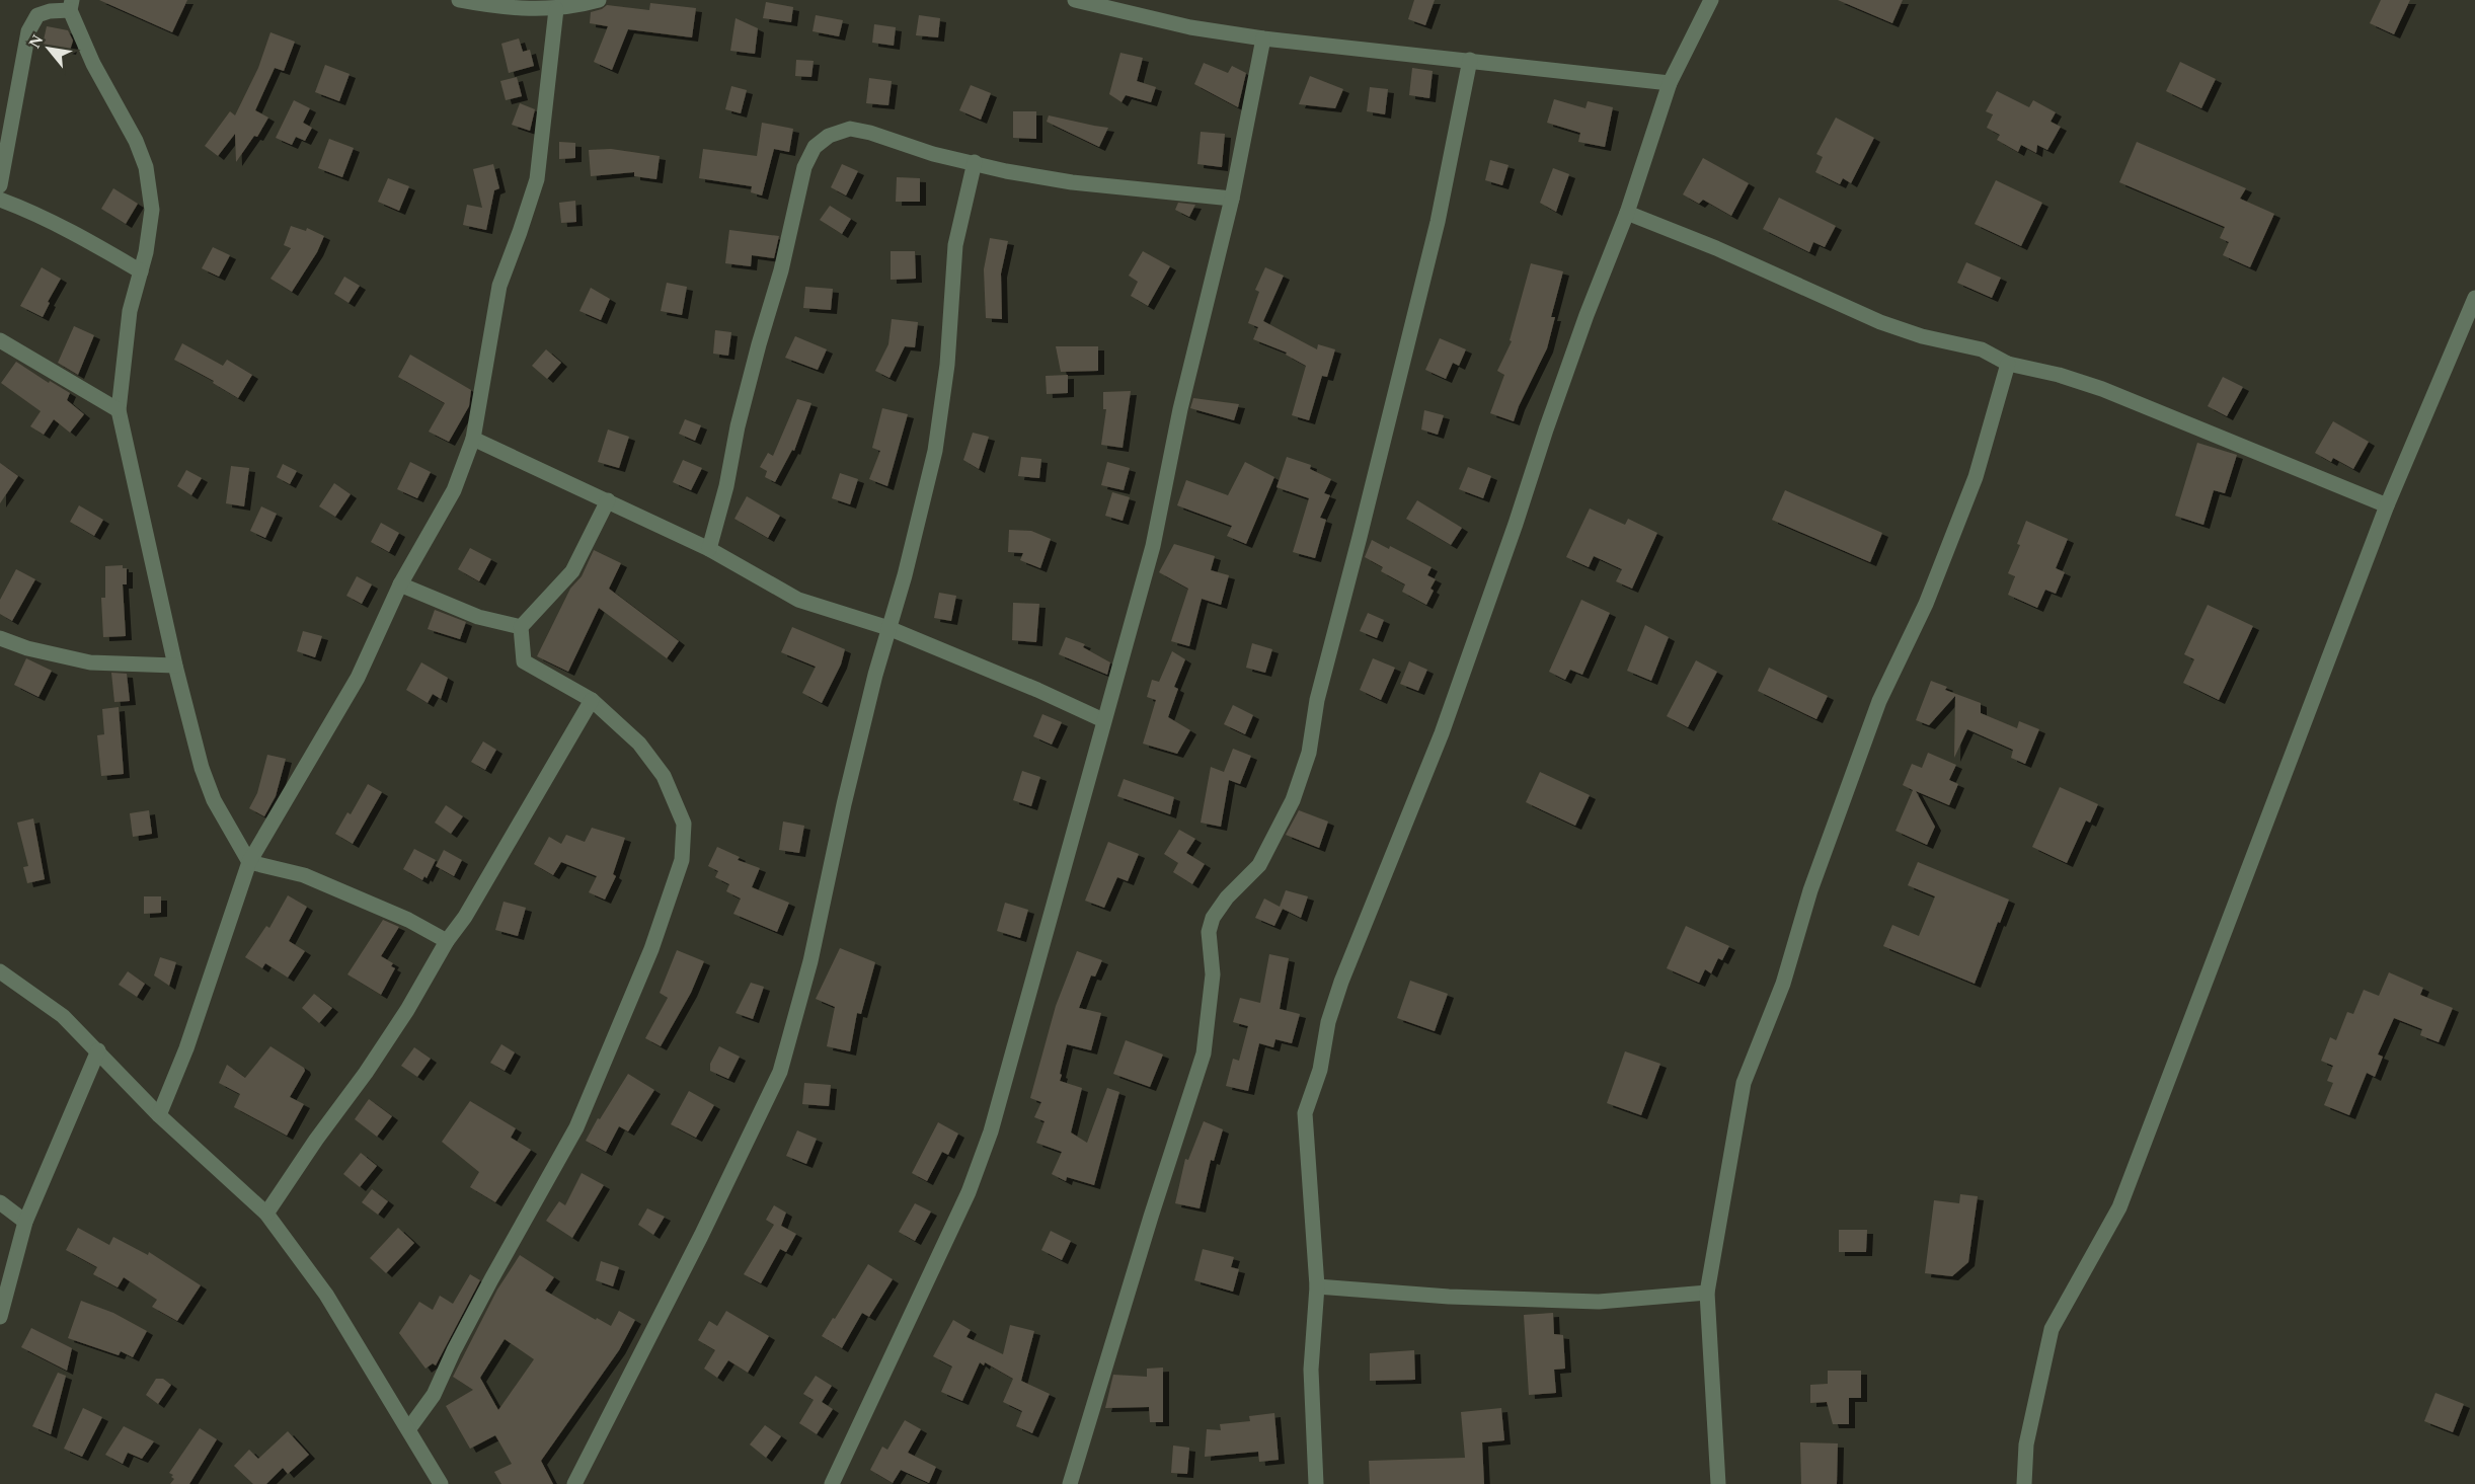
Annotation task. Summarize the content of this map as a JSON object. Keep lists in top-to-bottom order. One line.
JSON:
{"north":"top left"}
